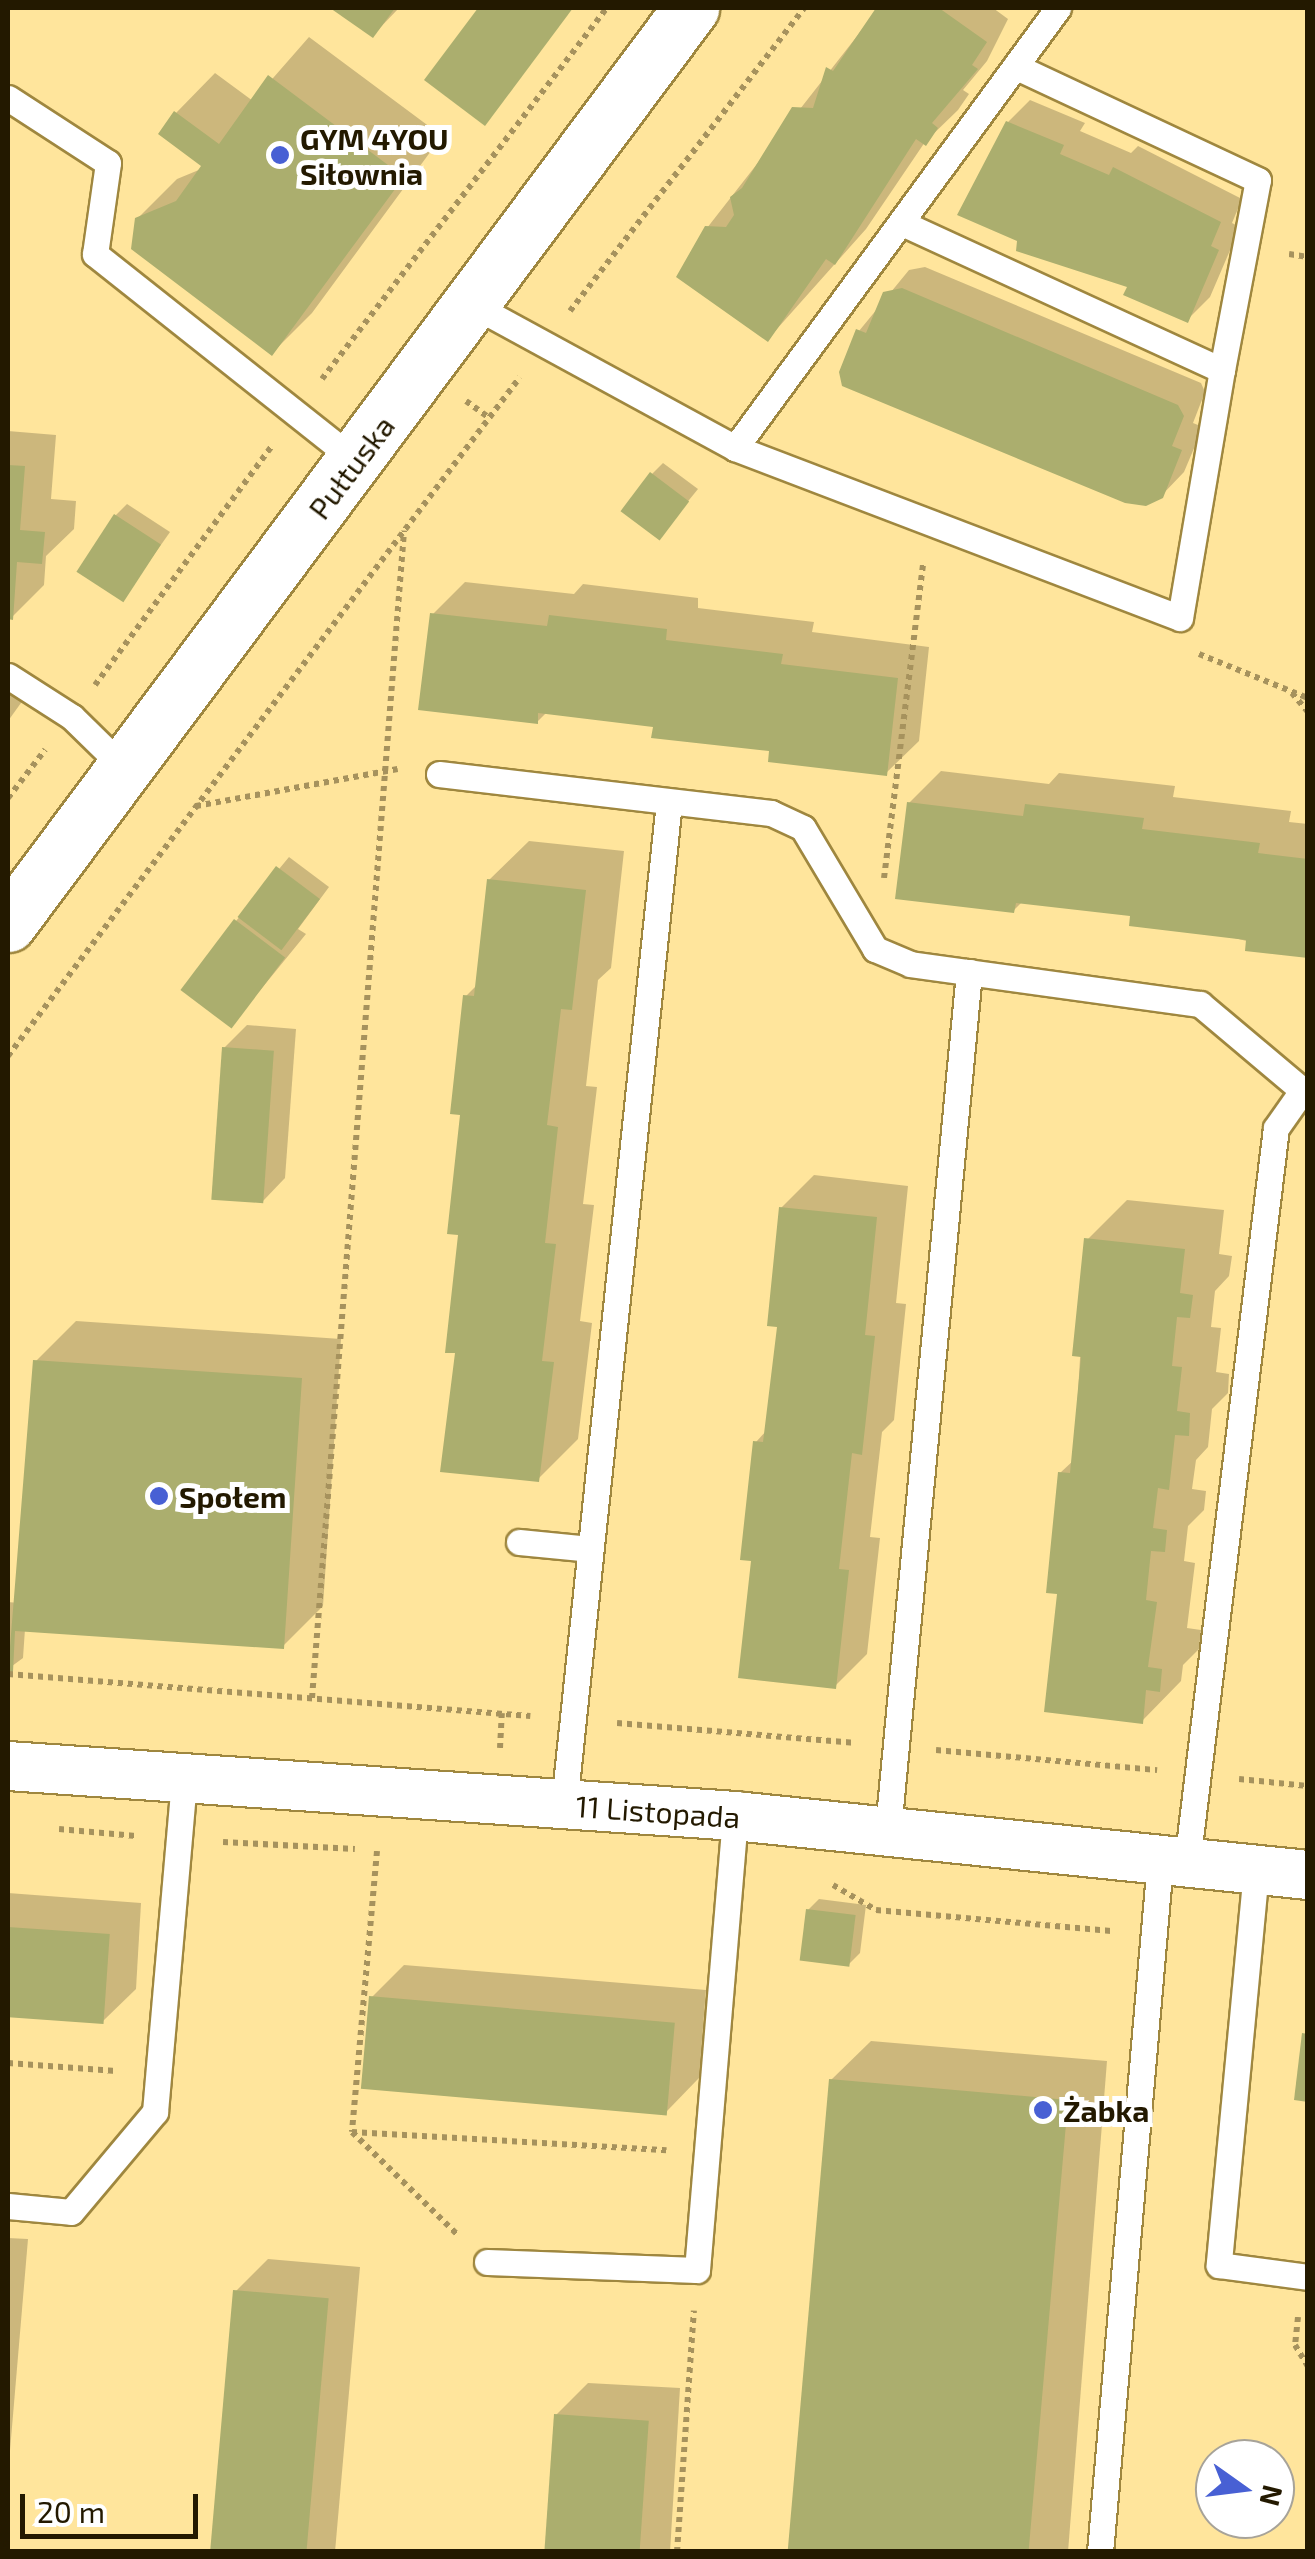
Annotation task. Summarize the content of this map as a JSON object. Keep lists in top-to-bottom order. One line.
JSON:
{"streets":{"street":["Pułtuska","11 Listopada"]},"places":["GYM 4YOU Siłownia","Społem","Żabka"],"scale_bar":"20 m","north":"right"}
